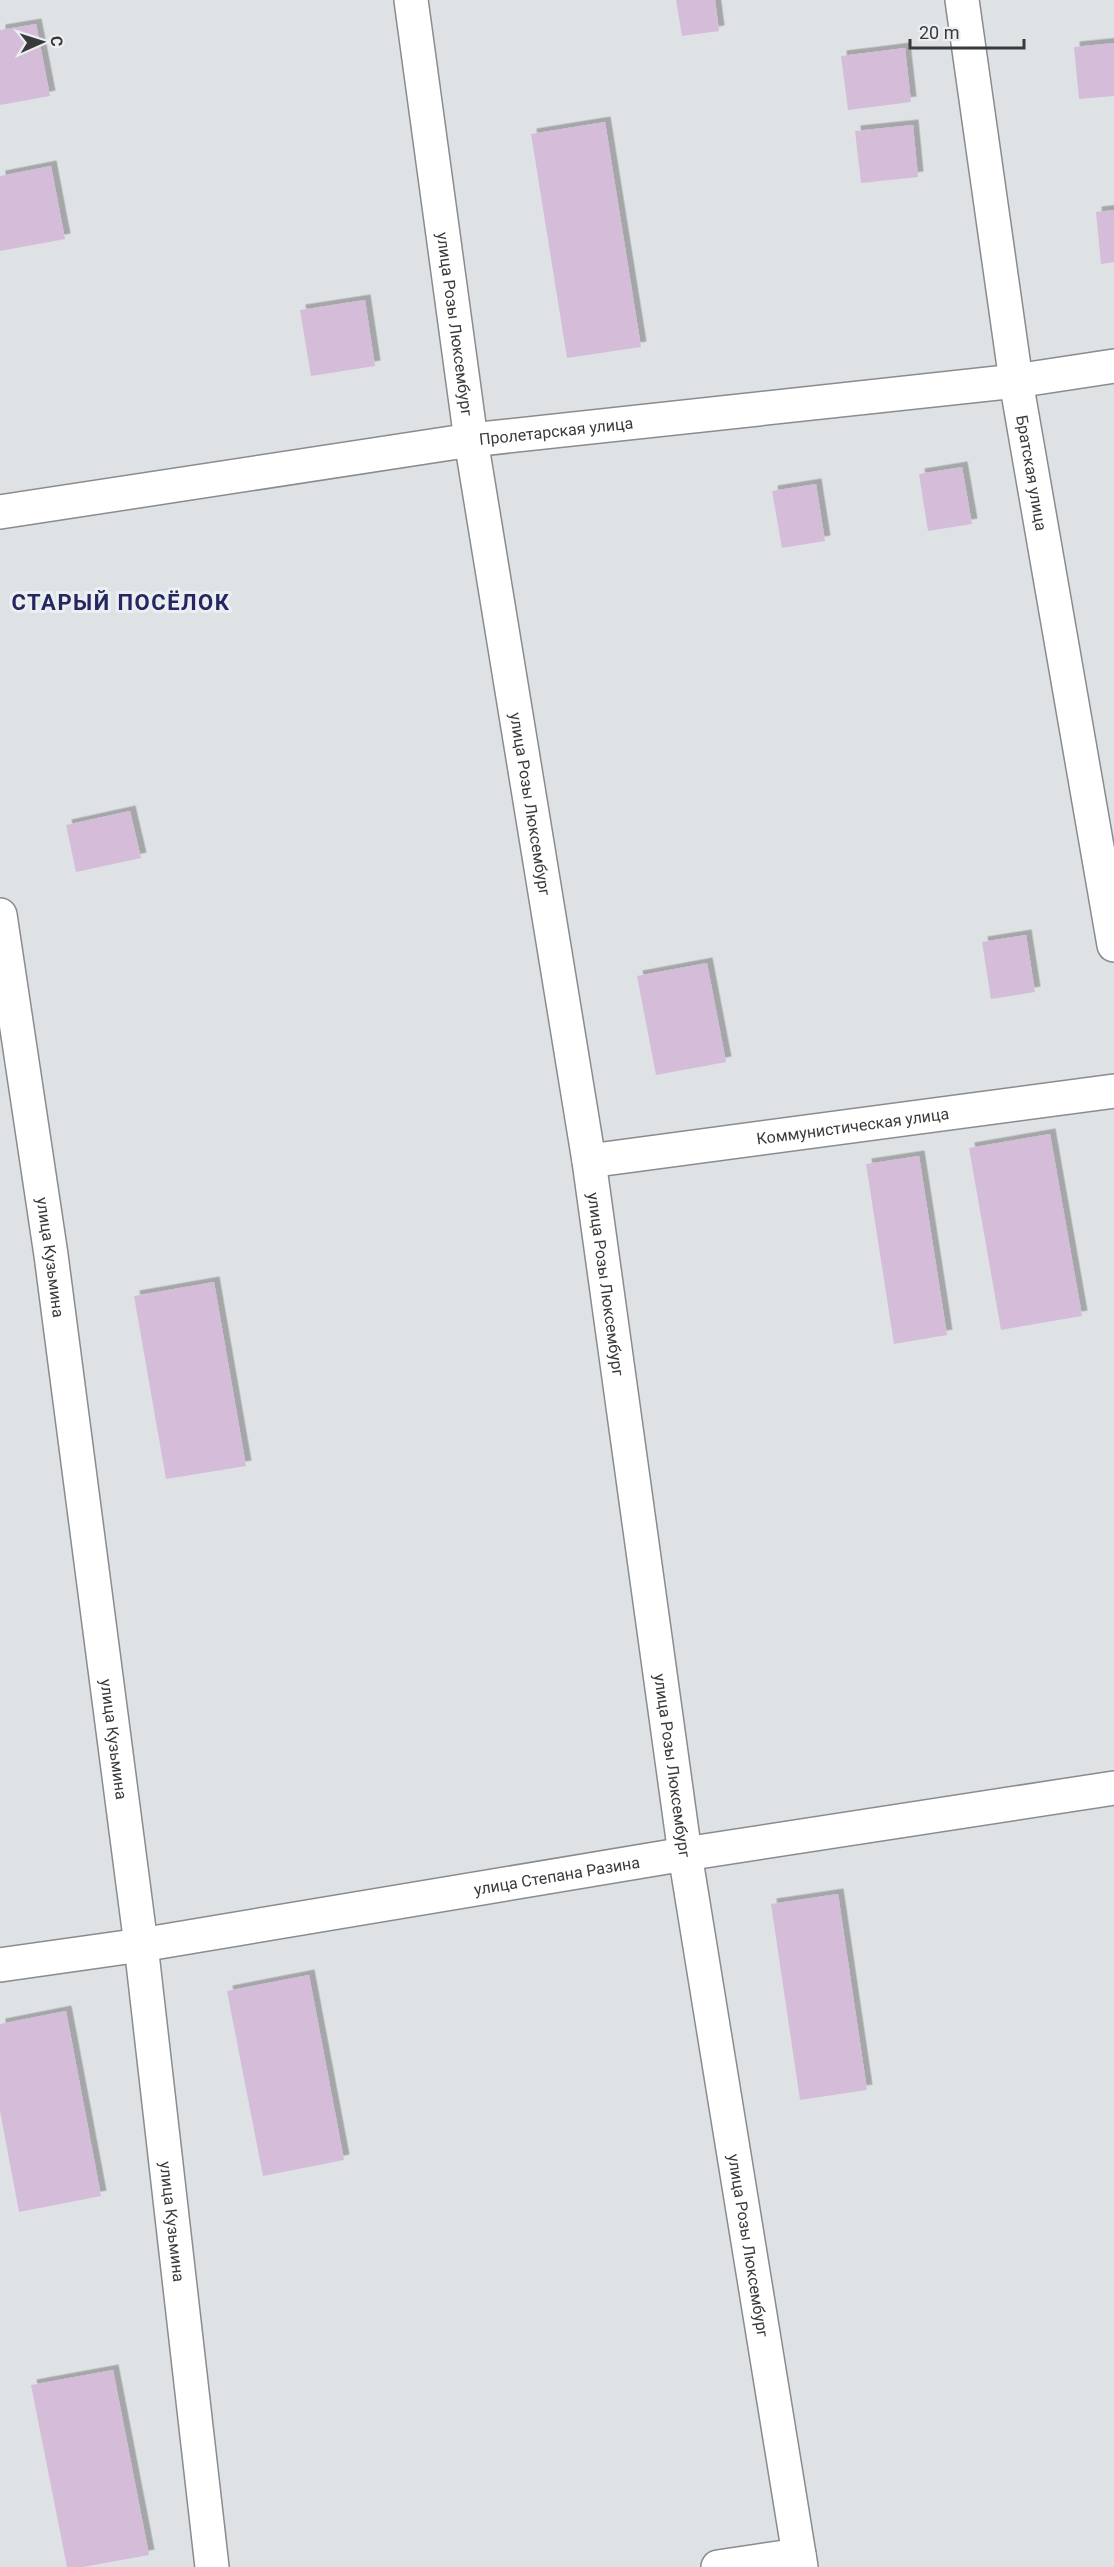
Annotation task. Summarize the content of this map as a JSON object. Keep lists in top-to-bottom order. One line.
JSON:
{"streets":{"street":["улица Розы Люксембург","Пролетарская улица","Братская улица","Коммунистическая улица","улица Кузьмина","улица Степана Разина"]},"crossings":[["улица Розы Люксембург","Пролетарская улица"],["улица Розы Люксембург","Коммунистическая улица"],["улица Розы Люксембург","улица Степана Разина"],["Пролетарская улица","Братская улица"],["улица Кузьмина","улица Степана Разина"]],"districts":["СТАРЫЙ ПОСЁЛОК"],"scale_bar":"20 m","north":"right"}
